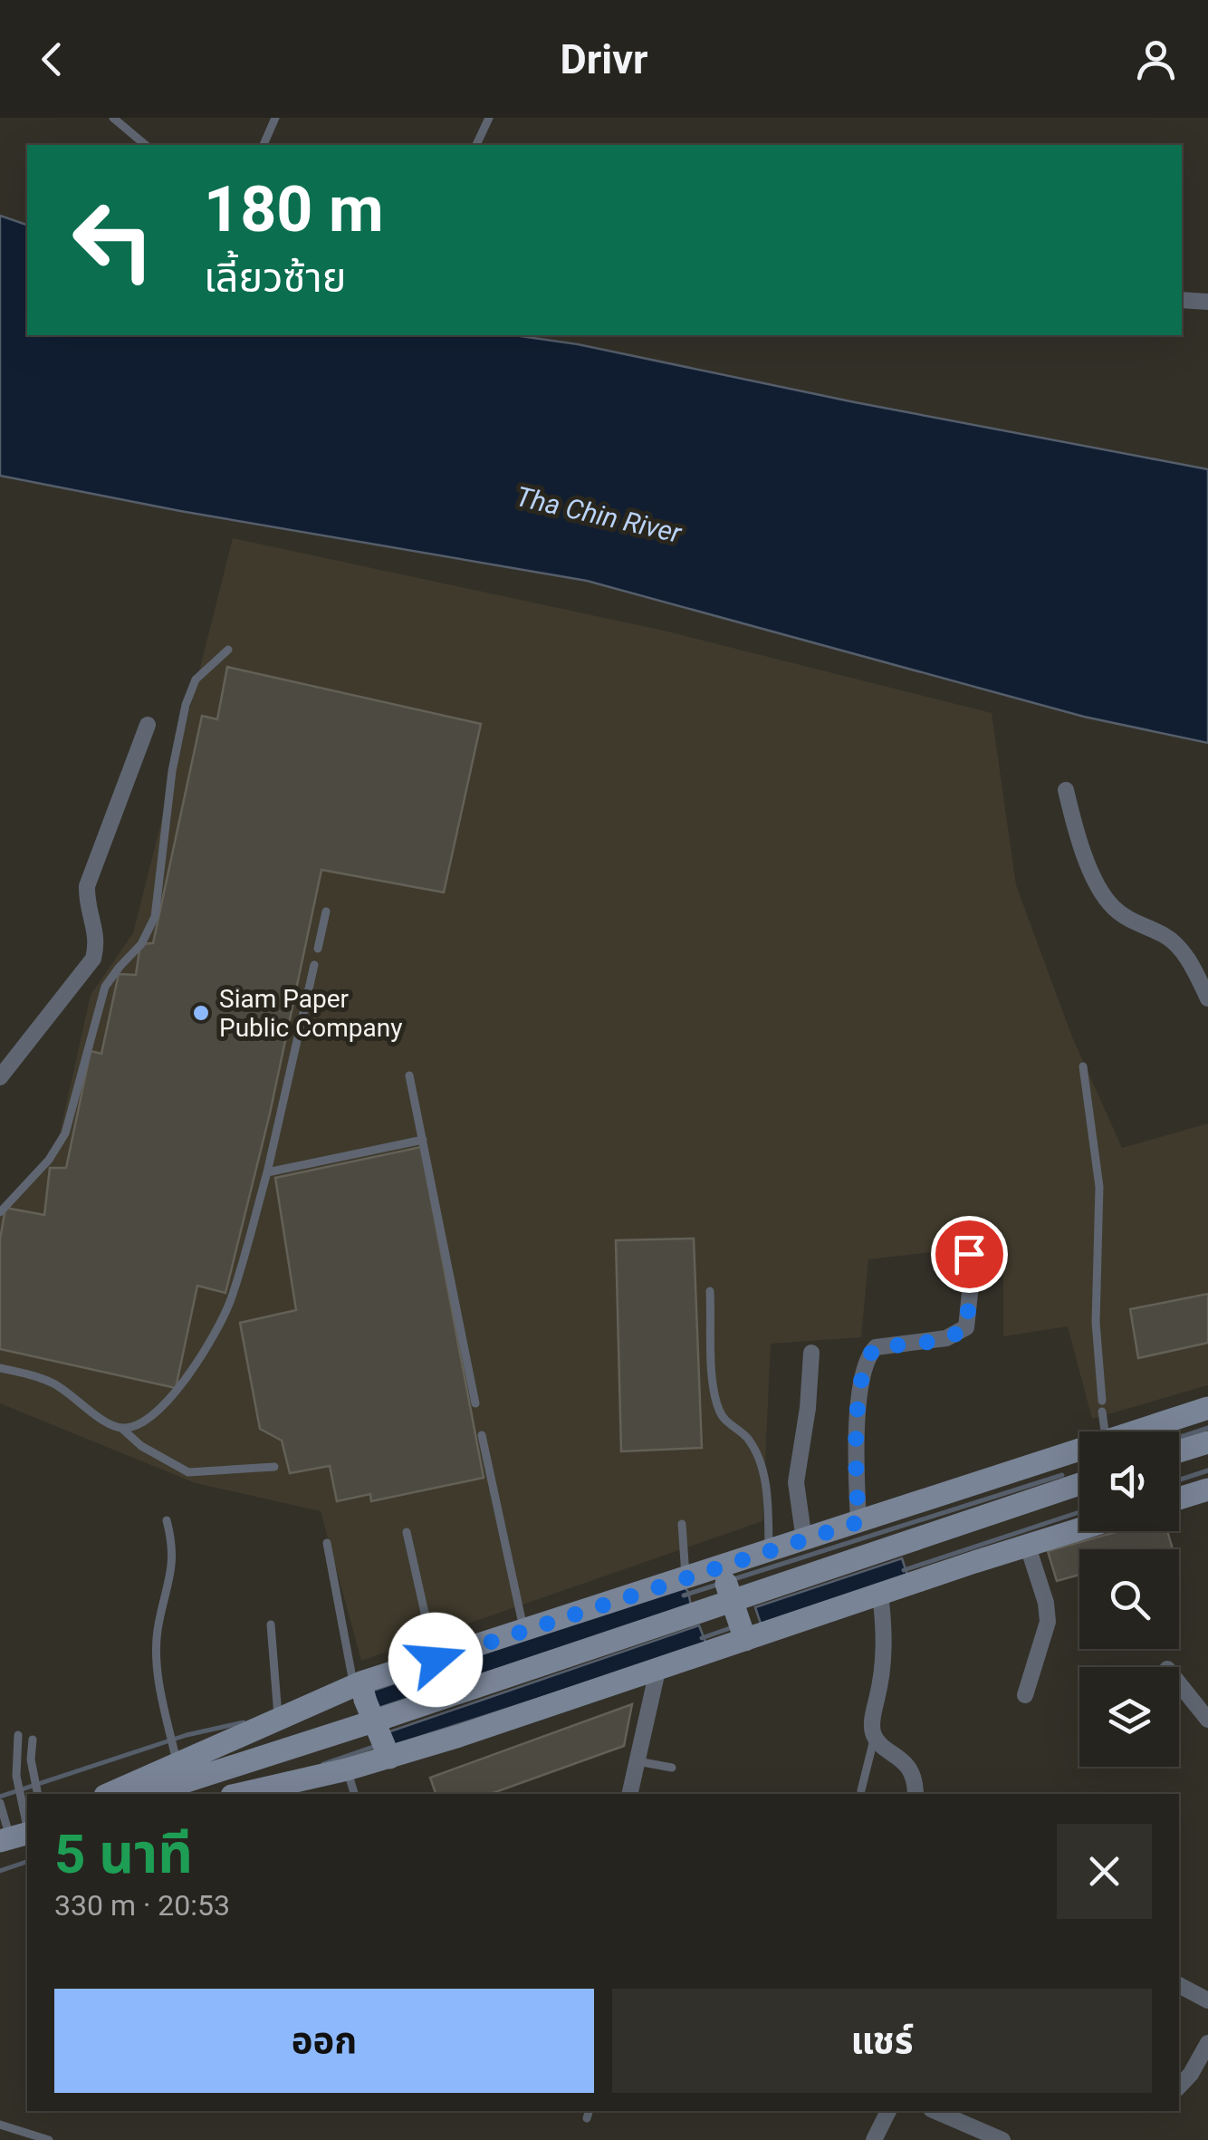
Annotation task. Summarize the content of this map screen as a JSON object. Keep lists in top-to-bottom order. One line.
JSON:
{"water":["Tha Chin River"],"places":["Siam Paper Public Company"],"page":{"header":"Drivr","turn":["180 m","เลี้ยวซ้าย"],"heading":["5 นาที","330 m · 20:53"],"buttons":["ออก","แชร์"]}}
